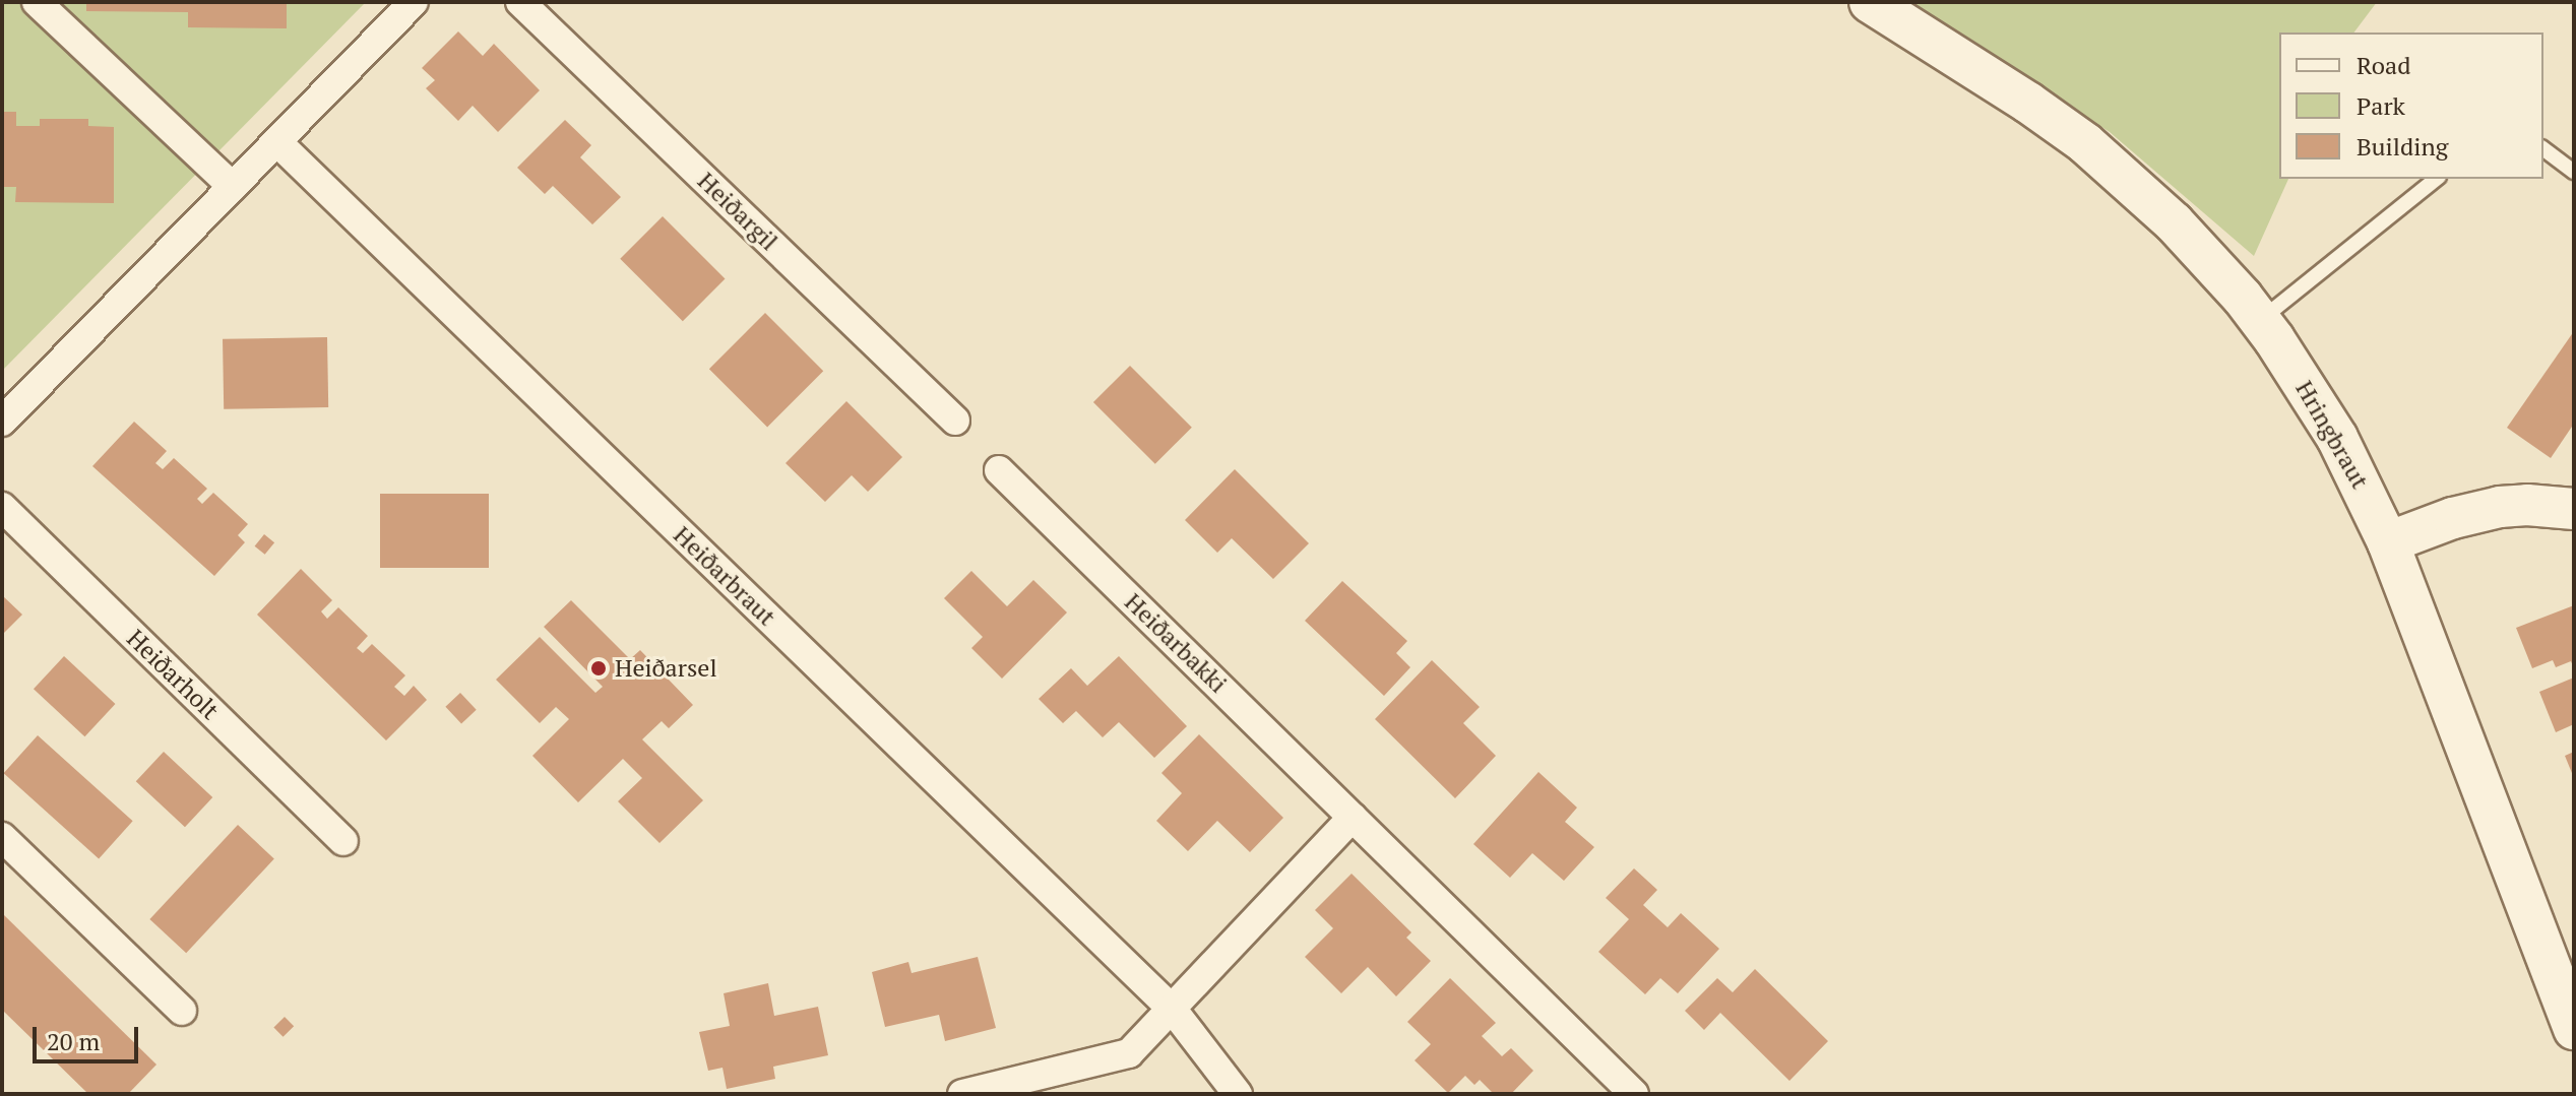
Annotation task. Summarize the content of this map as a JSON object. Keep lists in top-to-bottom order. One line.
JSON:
{"streets":{"main road":["Hringbraut"],"street":["Heiðargil","Heiðarbraut","Heiðarbakki","Heiðarholt"]},"places":["Heiðarsel"],"legend":["Road","Park","Building"],"scale_bar":"20 m"}
